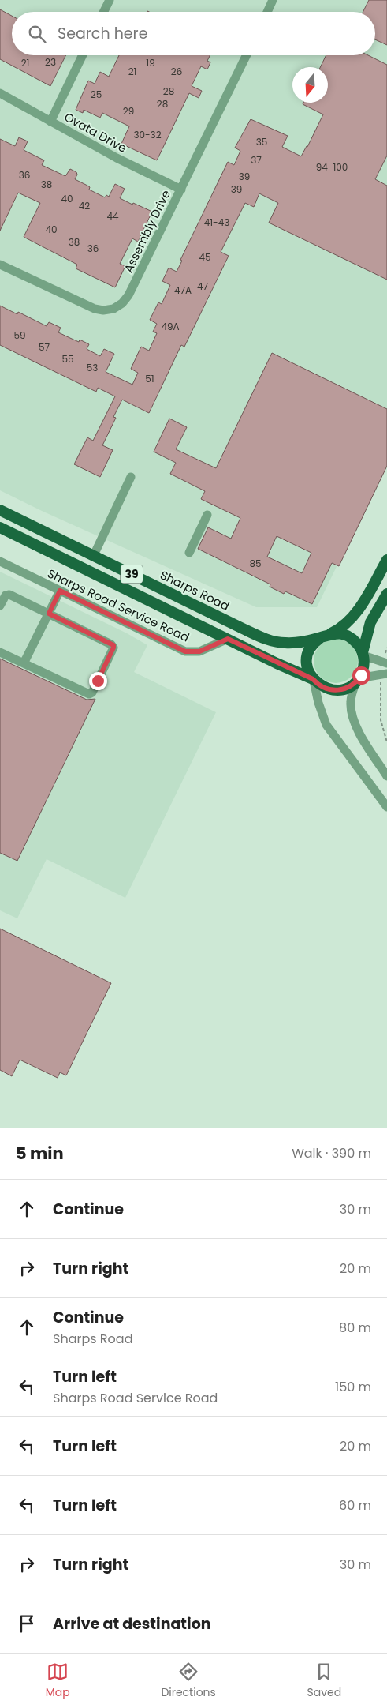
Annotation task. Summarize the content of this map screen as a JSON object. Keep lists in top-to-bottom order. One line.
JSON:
{"streets":{"main road":["39","Sharps Road"],"street":["Ovata Drive","Assembly Drive","Sharps Road Service Road"]},"crossings":[["Ovata Drive","Assembly Drive"],["39","Sharps Road"],["39","Sharps Road Service Road"]],"house_numbers":["23","21","19","21","26","28","25","28","29","30-32","35","37","94-100","36","39","38","39","40","42","44","41-43","40","38","36","45","47","47A","49A","59","57","55","53","51","85"],"north":"bottom","page":{"search":"Search here","heading":["5 min","Walk · 390 m"],"list":[["Continue","30 m"],["Turn right","20 m"],["Continue","Sharps Road","80 m"],["Turn left","Sharps Road Service Road","150 m"],["Turn left","20 m"],["Turn left","60 m"],["Turn right","30 m"],"Arrive at destination"],"nav":["Map","Directions","Saved"]}}
